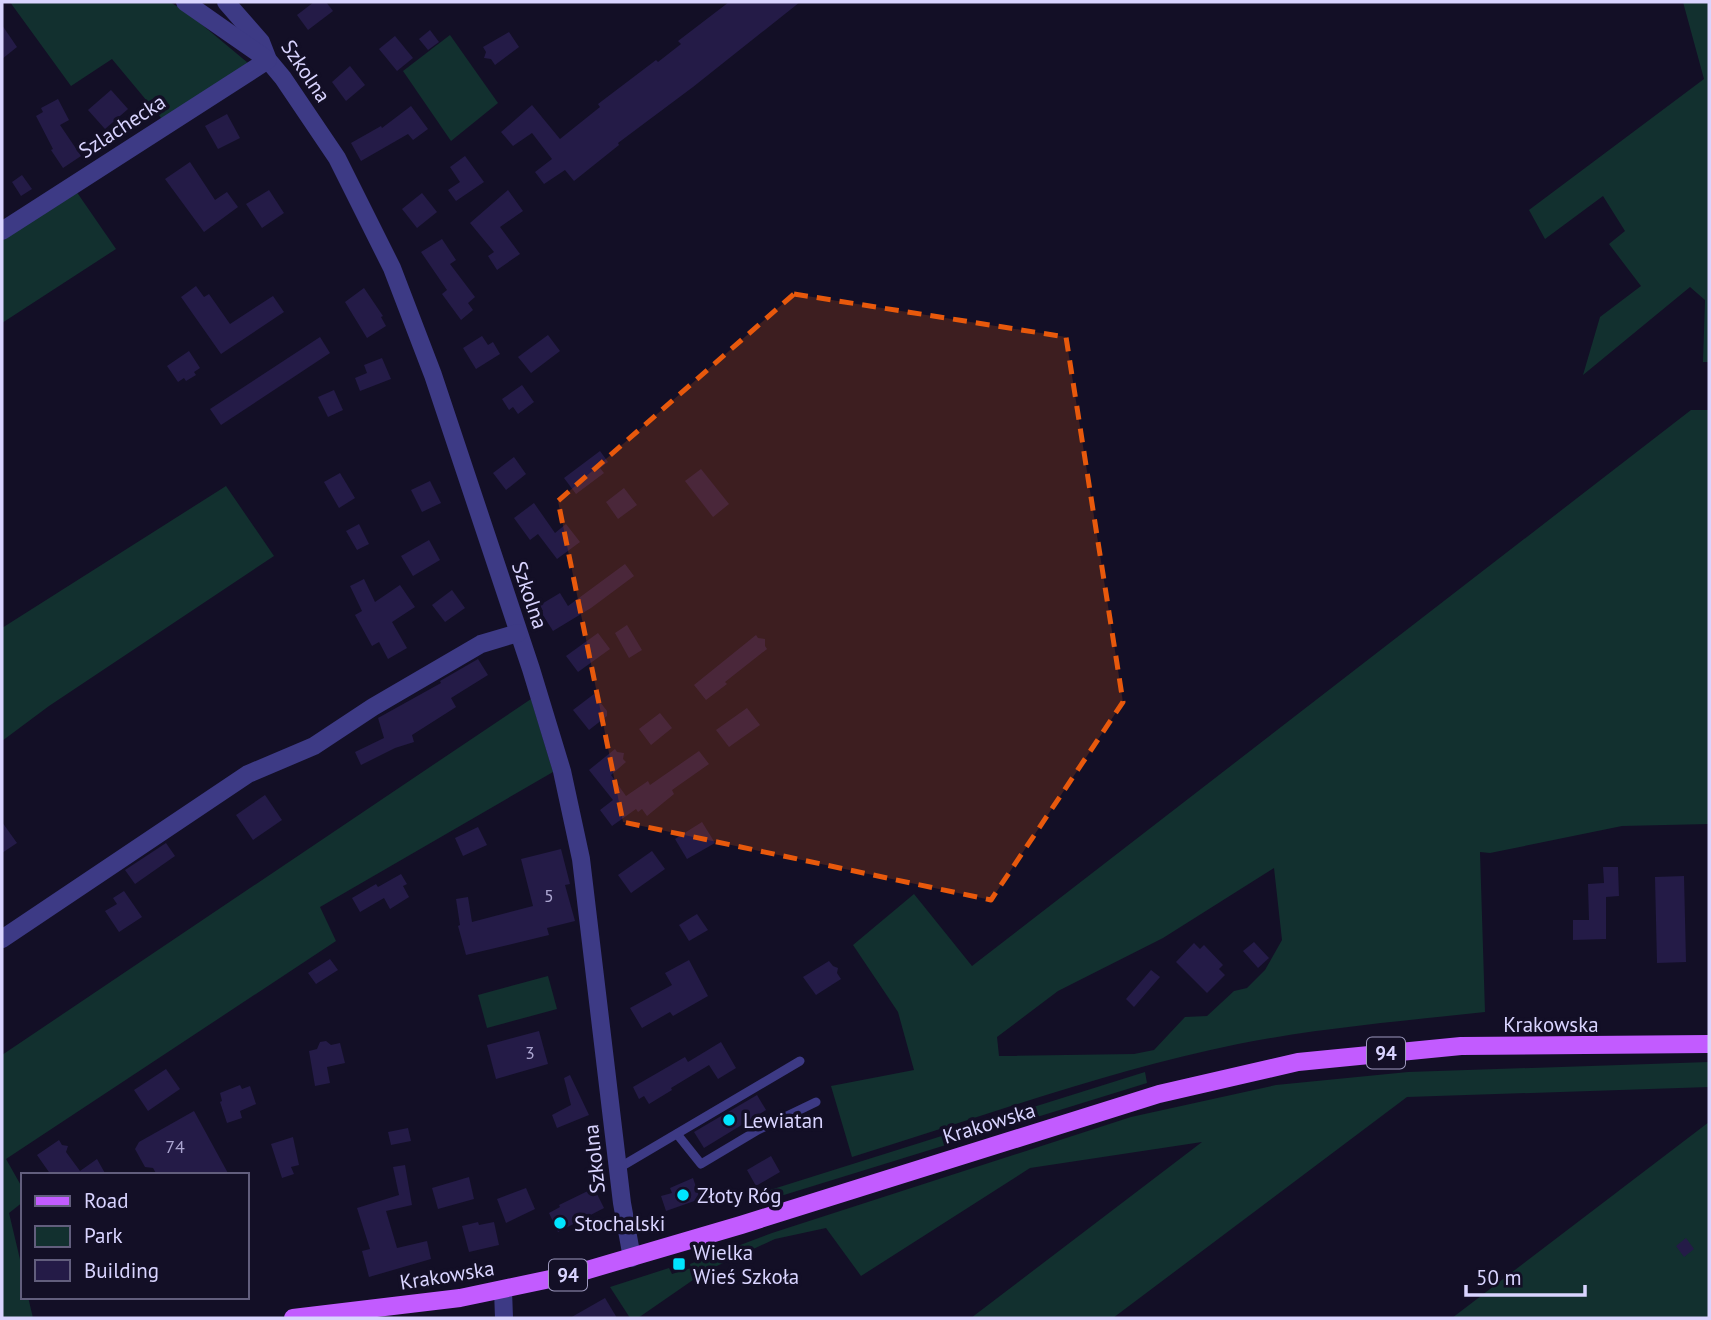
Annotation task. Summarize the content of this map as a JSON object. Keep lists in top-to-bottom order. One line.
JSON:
{"streets":{"main road":["Krakowska","94"],"street":["Szkolna","Szlachecka"]},"crossings":[["Szkolna","Szlachecka"],["Szkolna","Krakowska"]],"places":{"other":["Lewiatan","Złoty Róg","Stochalski"],"transit":["Wielka Wieś Szkoła"]},"house_numbers":["5","3","74"],"legend":["Road","Park","Building"],"scale_bar":"50 m"}
